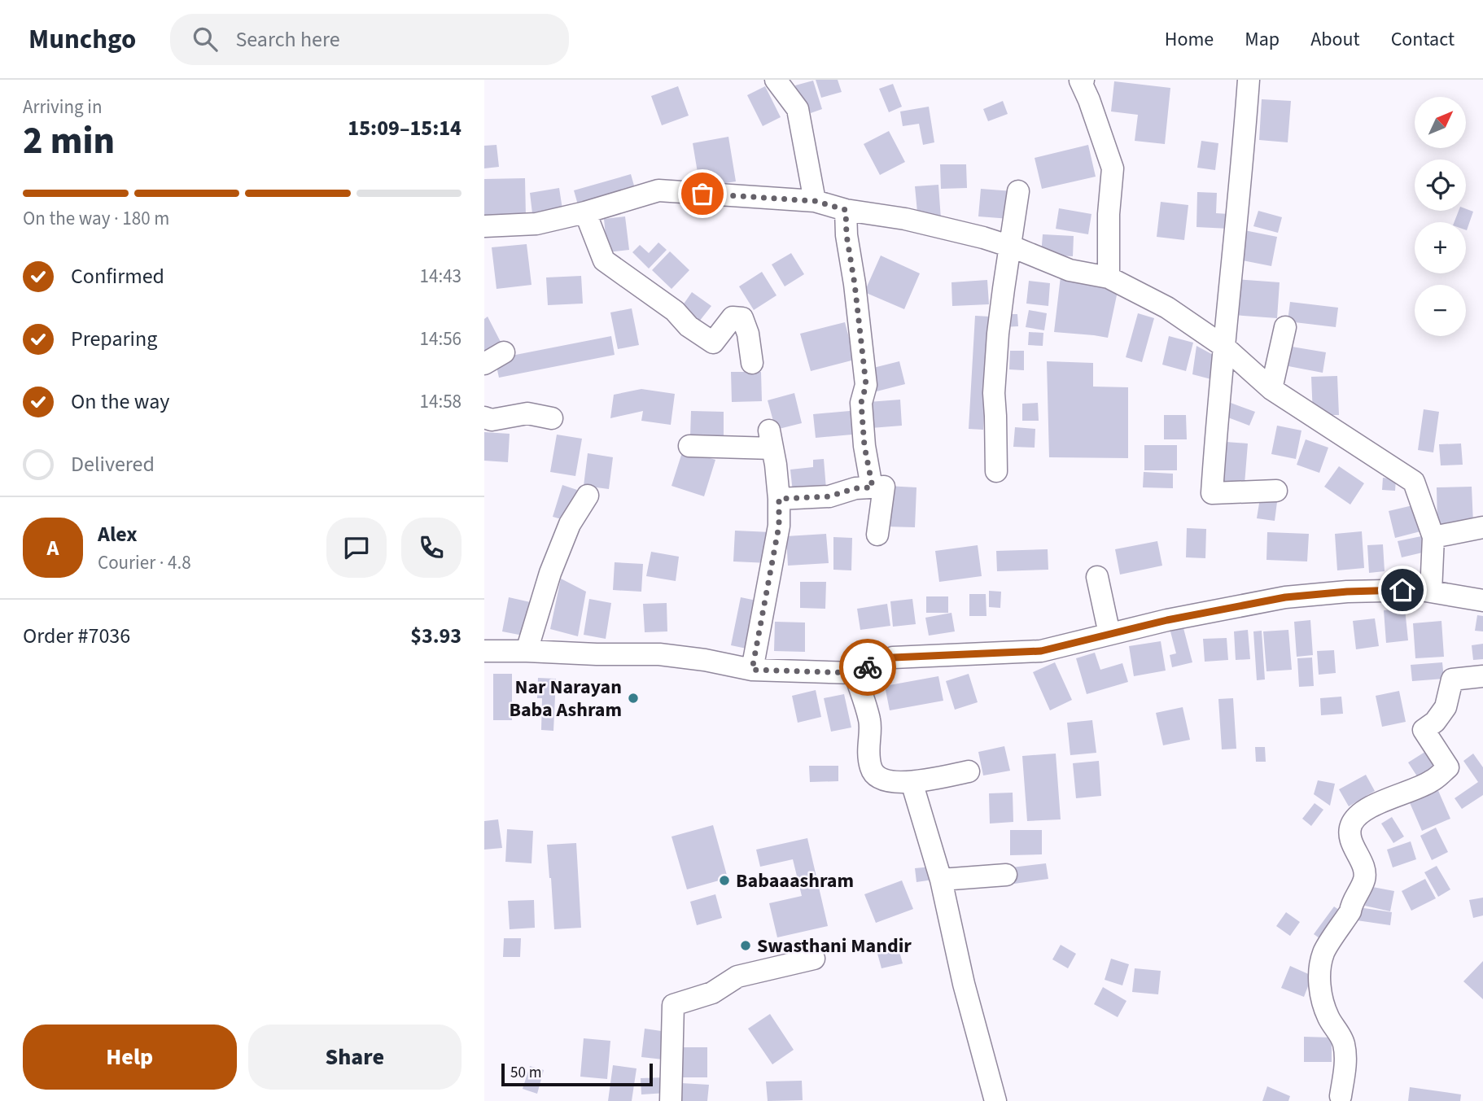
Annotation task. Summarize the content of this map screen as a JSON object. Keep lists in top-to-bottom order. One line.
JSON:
{"places":["Nar Narayan Baba Ashram","Babaaashram","Swasthani Mandir"],"scale_bar":"50 m","north":"top right","page":{"header":"Munchgo","search":"Search here","nav":["Home","Map","About","Contact"],"heading":["2 min","Arriving in","15:09–15:14"],"panel":["Alex","Courier · 4.8","Order #7036","$3.93"],"map_buttons":["+","−"],"bar":"On the way · 180 m","list":[["Confirmed","14:43"],["Preparing","14:56"],["On the way","14:58"],"Delivered"],"round":"A","buttons":["Help","Share"],"scale":"50 m"}}
